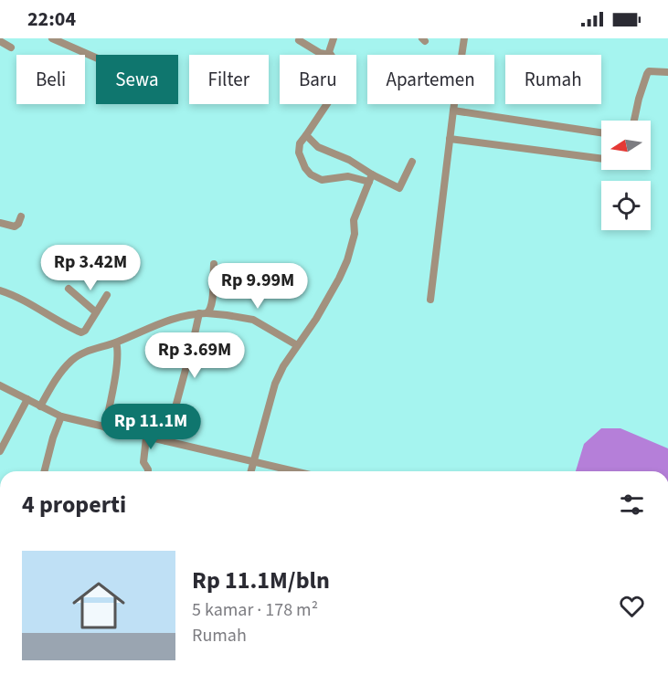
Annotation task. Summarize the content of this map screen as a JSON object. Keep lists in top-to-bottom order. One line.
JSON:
{"north":"left","page":{"status":"22:04","chip":["Beli","Sewa","Filter","Baru","Apartemen","Rumah"],"price":["Rp 3.42M","Rp 9.99M","Rp 3.69M","Rp 11.1M"],"heading":"4 properti","list":[{"name":"Rp 11.1M/bln","note":"5 kamar · 178 m² · Rumah"}]}}
